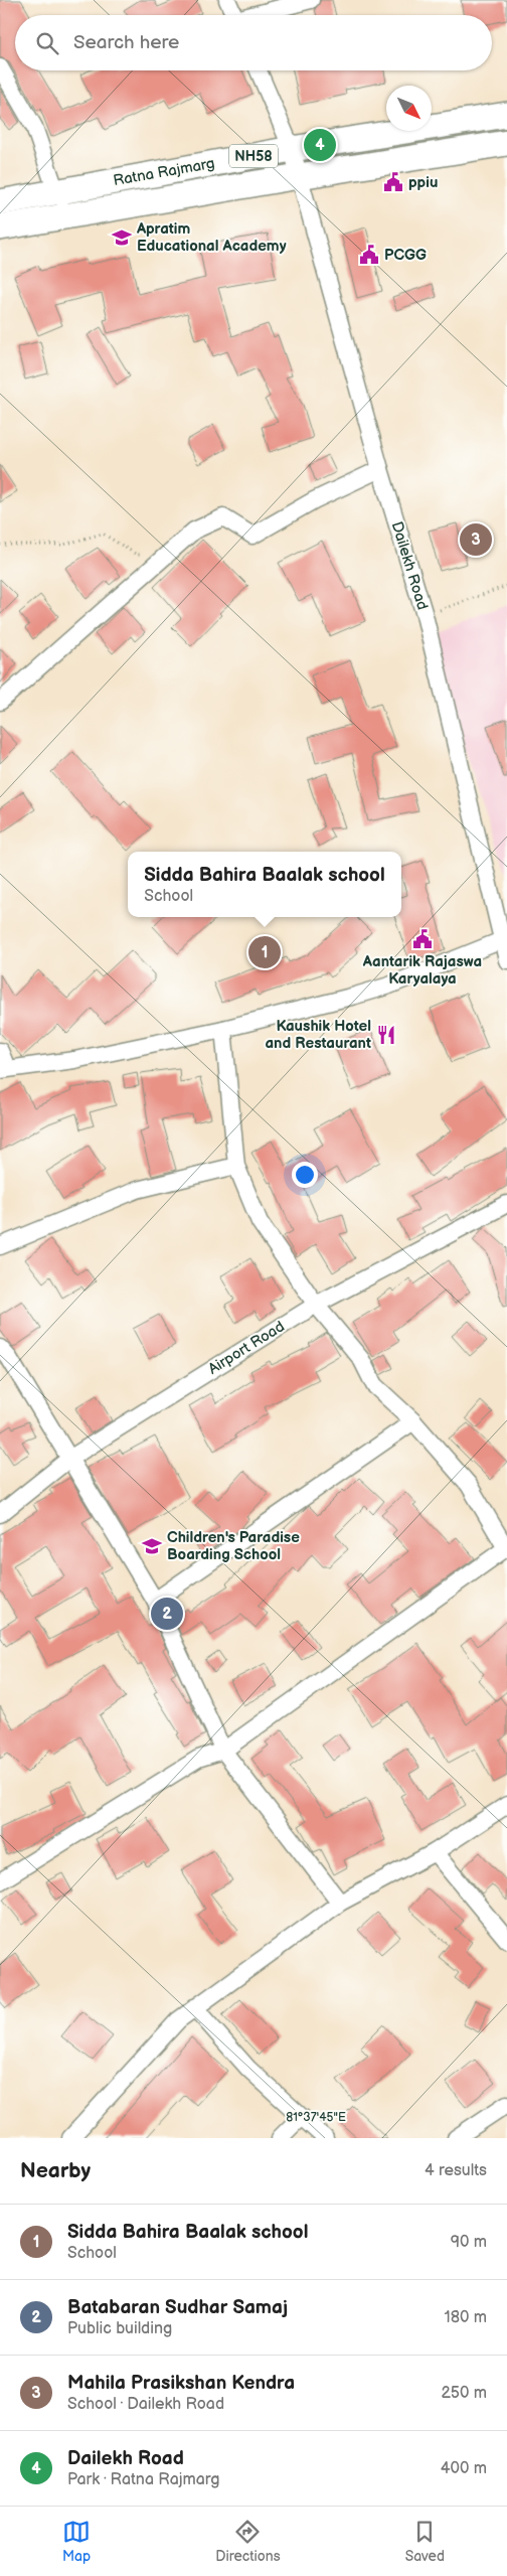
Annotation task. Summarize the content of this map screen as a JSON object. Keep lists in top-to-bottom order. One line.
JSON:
{"streets":{"main road":["NH58","Ratna Rajmarg"],"street":["Dailekh Road","Airport Road"]},"crossings":[["Ratna Rajmarg","Dailekh Road"]],"places":{"public building":["ppiu","PCGG","Aantarik Rajaswa Karyalaya"],"school or university":["Apratim Educational Academy","Children's Paradise Boarding School"],"restaurant":["Kaushik Hotel and Restaurant"]},"north":"bottom right","page":{"search":"Search here","pins":["4","3","1","2"],"popup":["Sidda Bahira Baalak school","School"],"heading":["Nearby","4 results"],"list":[{"mark":"1","name":"Sidda Bahira Baalak school","note":"School","value":"90 m"},{"mark":"2","name":"Batabaran Sudhar Samaj","note":"Public building","value":"180 m"},{"mark":"3","name":"Mahila Prasikshan Kendra","note":"School · Dailekh Road","value":"250 m"},{"mark":"4","name":"Dailekh Road","note":"Park · Ratna Rajmarg","value":"400 m"}],"nav":["Map","Directions","Saved"]},"coordinates":["81°37'45\"E"]}
